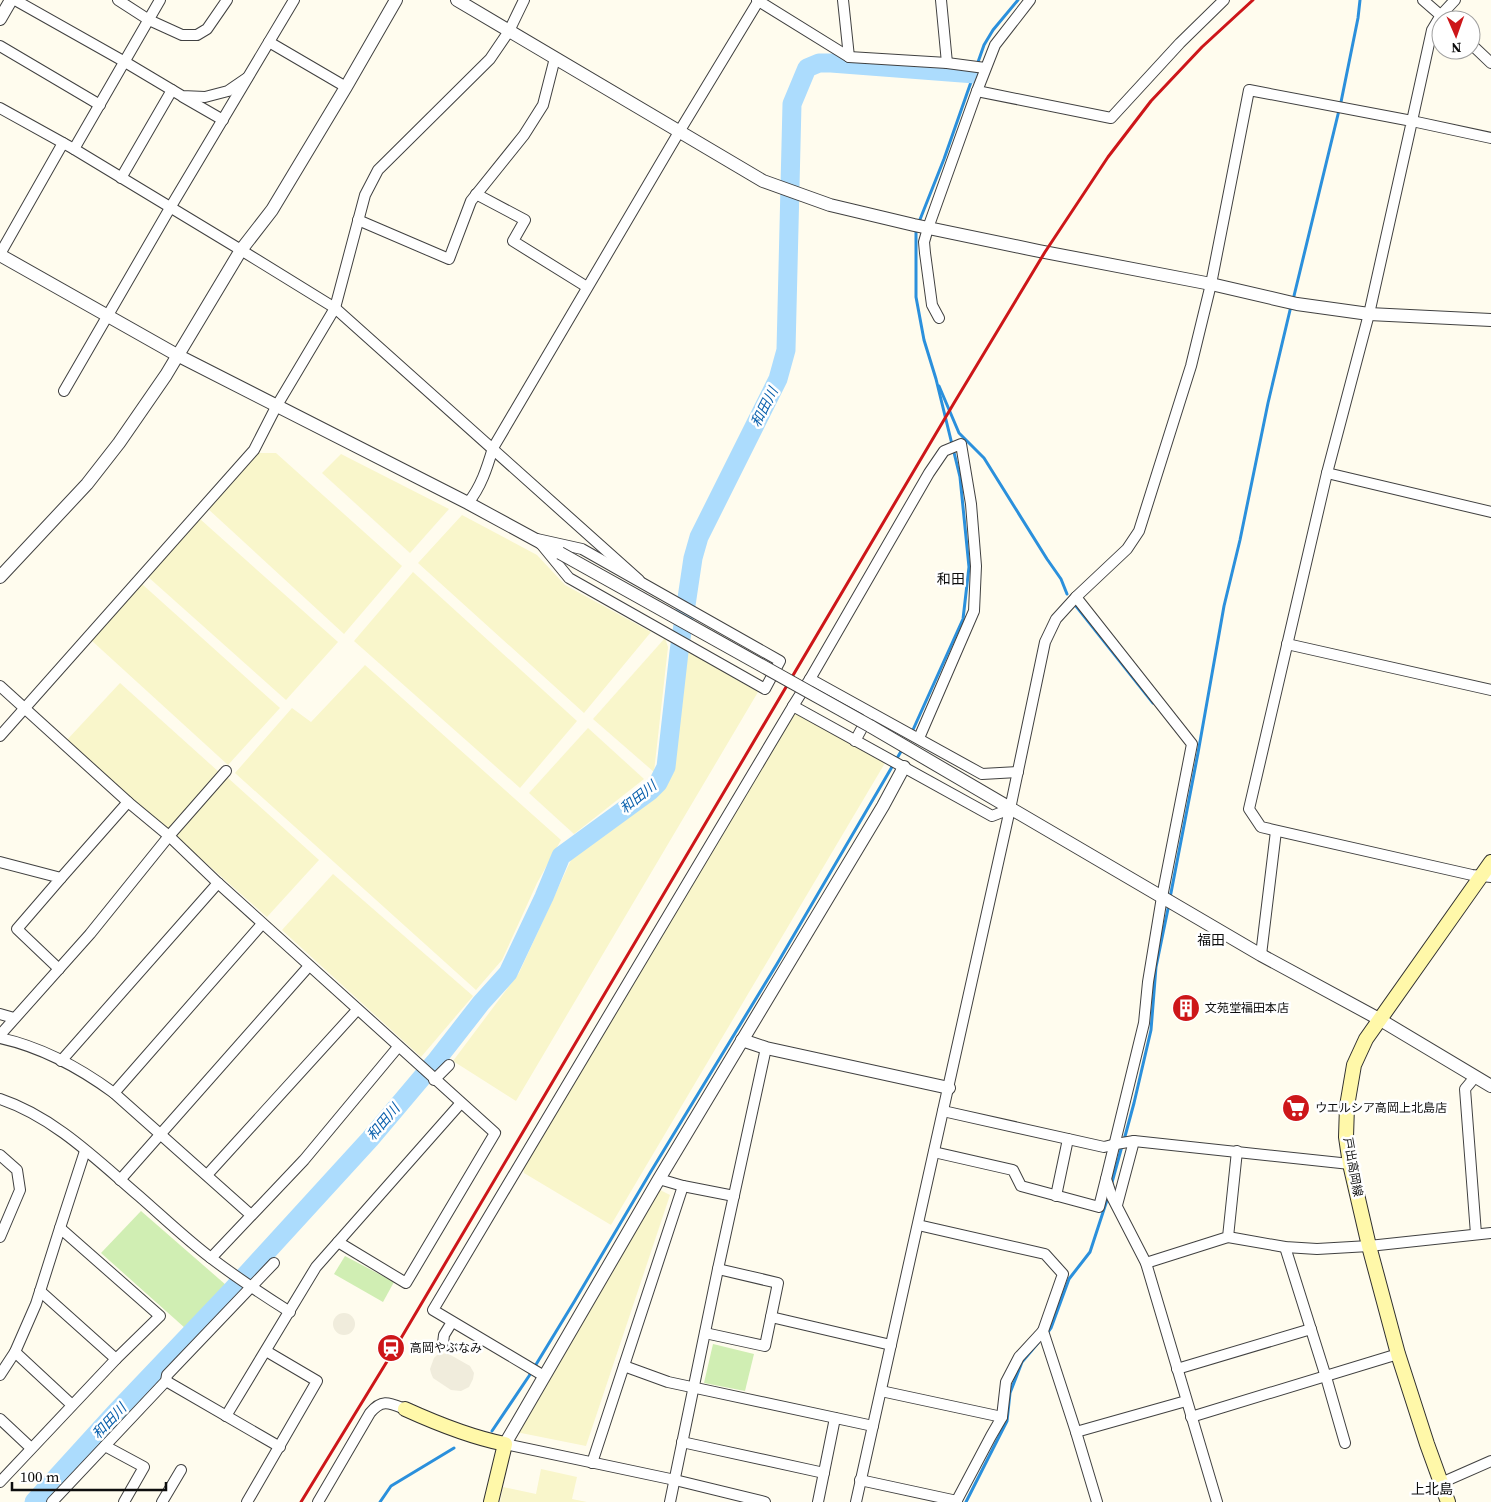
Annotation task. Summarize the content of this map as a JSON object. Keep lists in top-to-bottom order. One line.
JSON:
{"streets":{"main road":["戸出高岡線"]},"districts":["和田","福田","上北島"],"water":["和田川"],"places":{"building":["文苑堂福田本店"],"supermarket":["ウエルシア高岡上北島店"],"station":["高岡やぶなみ"]},"scale_bar":"100 m","north":"bottom"}
